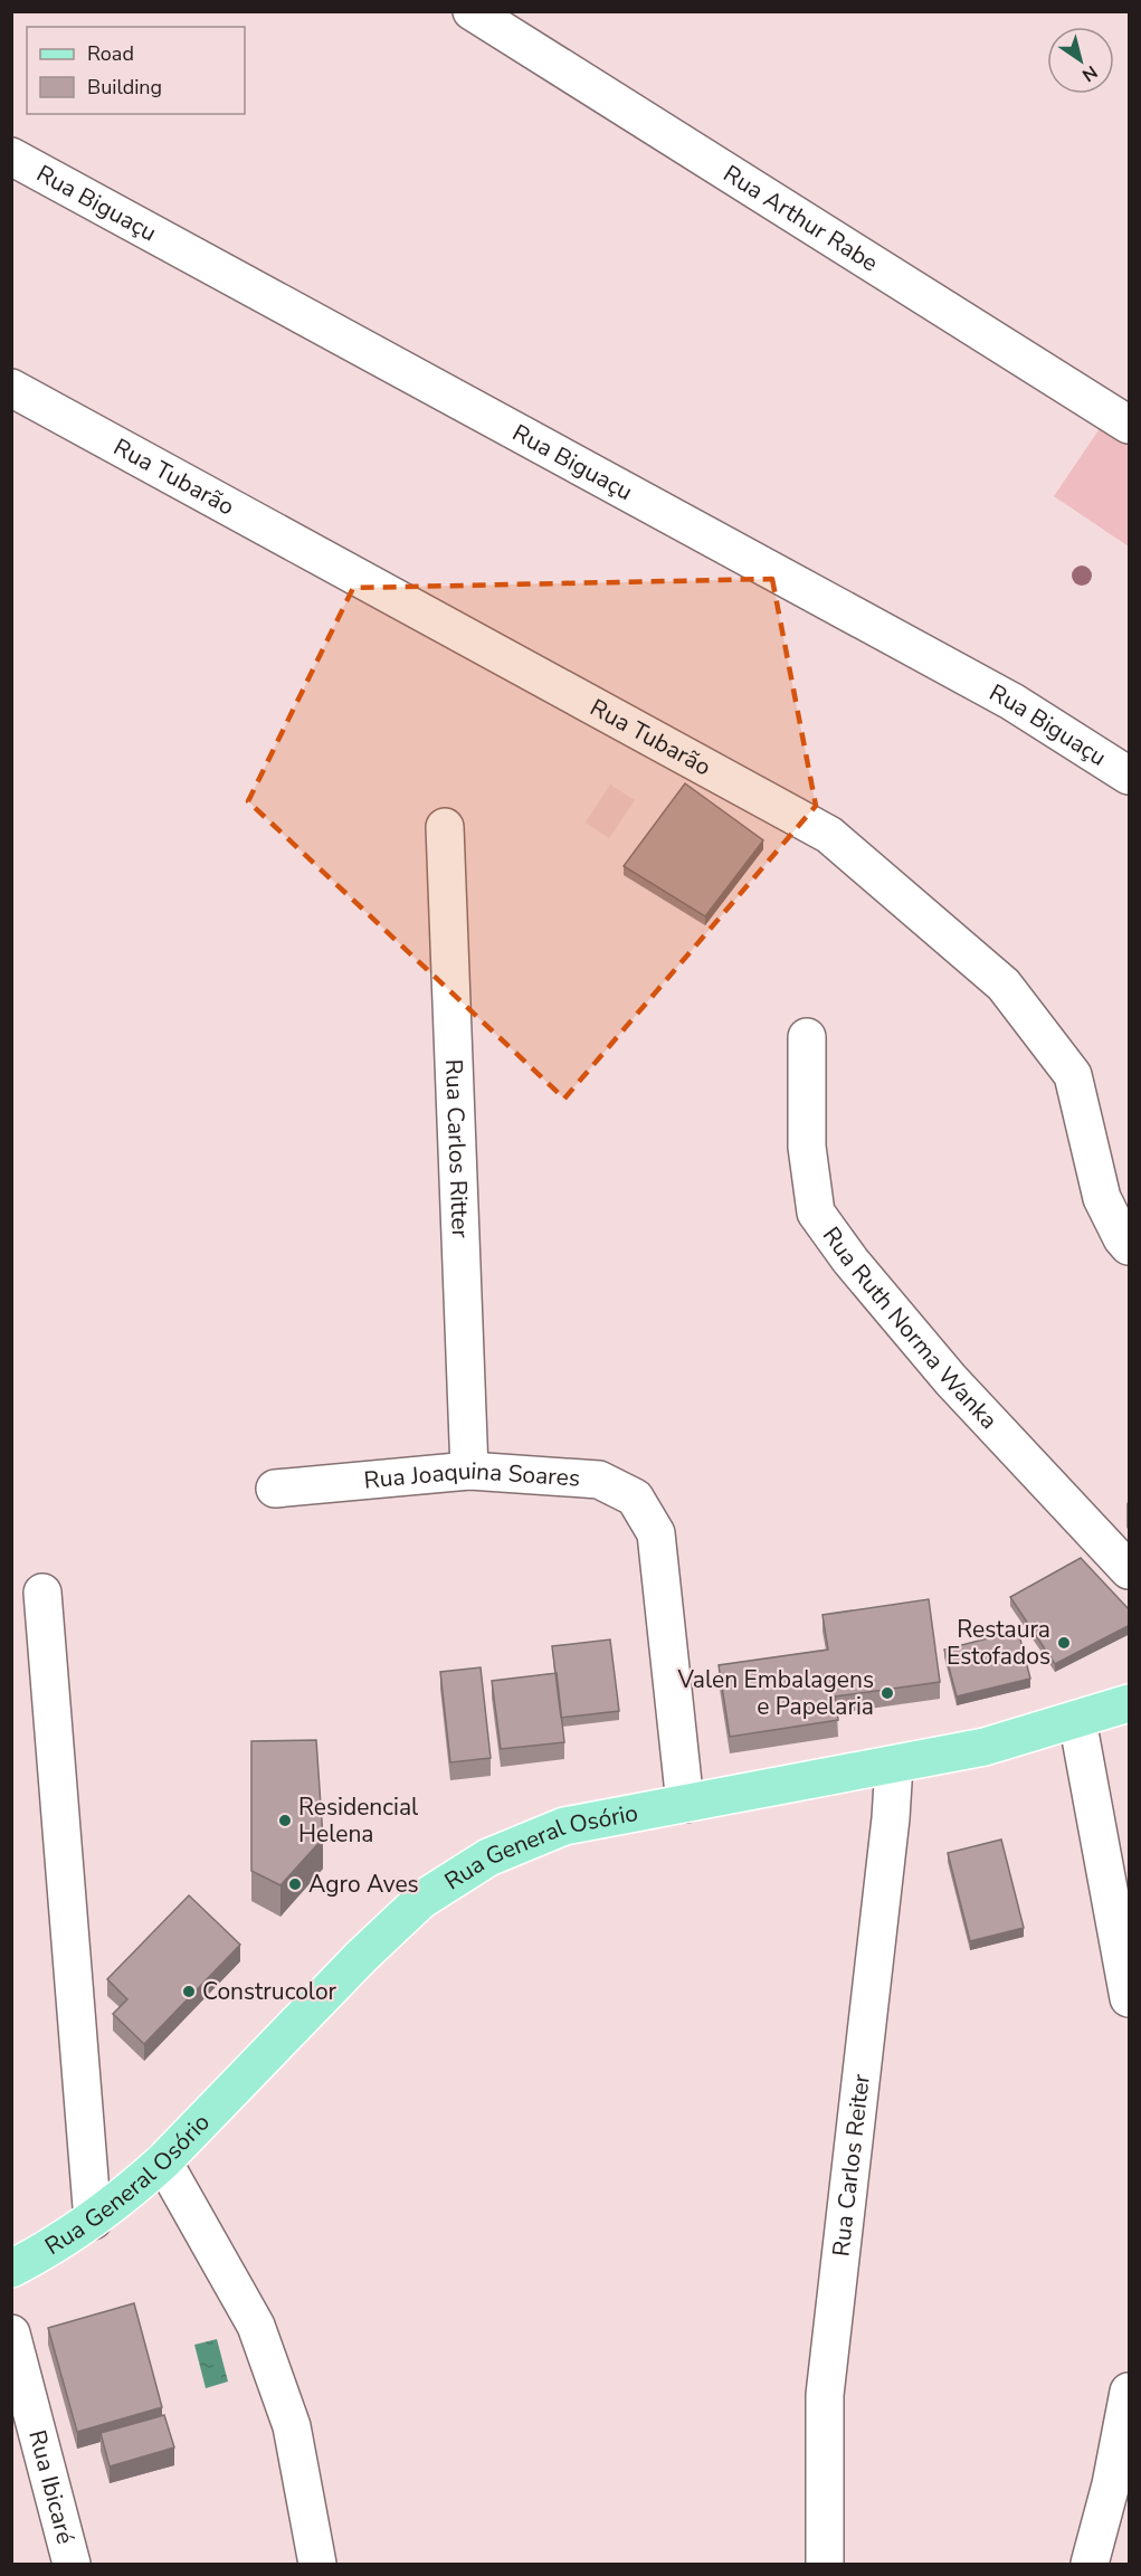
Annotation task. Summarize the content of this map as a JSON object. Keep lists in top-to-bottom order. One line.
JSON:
{"streets":{"main road":["Rua General Osório"],"street":["Rua Biguaçu","Rua Arthur Rabe","Rua Tubarão","Rua Carlos Ritter","Rua Ruth Norma Wanka","Rua Joaquina Soares","Rua Carlos Reiter","Rua Ibicaré"]},"crossings":[["Rua Carlos Ritter","Rua Joaquina Soares"],["Rua Joaquina Soares","Rua General Osório"],["Rua General Osório","Rua Carlos Reiter"]],"places":["Restaura Estofados","Valen Embalagens e Papelaria","Residencial Helena","Agro Aves","Construcolor"],"legend":["Road","Building"],"north":"bottom right"}
